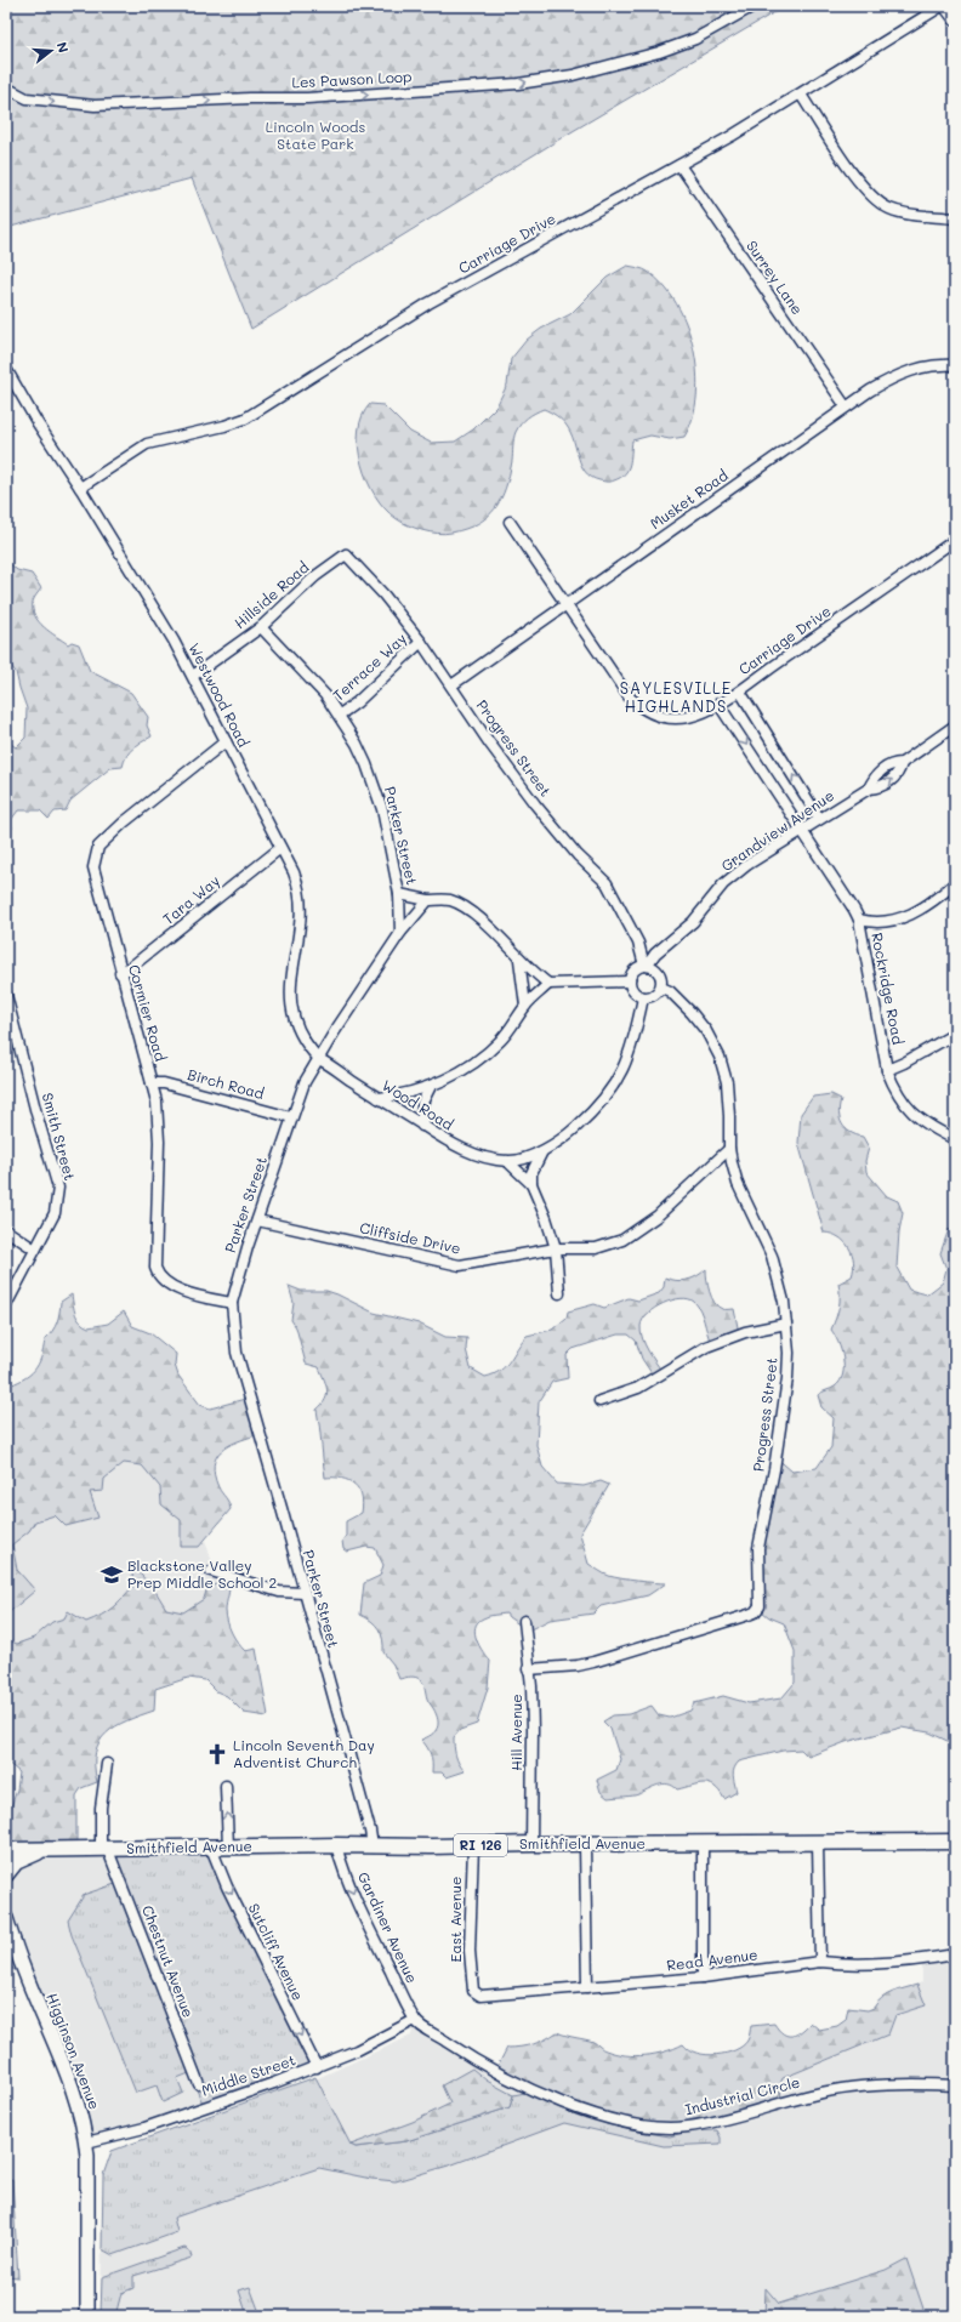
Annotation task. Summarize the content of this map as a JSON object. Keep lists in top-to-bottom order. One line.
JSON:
{"streets":{"main road":["Smithfield Avenue","RI 126"],"street":["Les Pawson Loop","Carriage Drive","Surrey Lane","Musket Road","Hillside Road","Terrace Way","Westwood Road","Progress Street","Grandview Avenue","Parker Street","Tara Way","Rockridge Road","Cormier Road","Birch Road","Wood Road","Smith Street","Cliffside Drive","Hill Avenue","East Avenue","Gardiner Avenue","Sutcliff Avenue","Read Avenue","Chestnut Avenue","Higginson Avenue","Middle Street","Industrial Circle"]},"crossings":[["Carriage Drive","Surrey Lane"],["Carriage Drive","Musket Road"],["Carriage Drive","Westwood Road"],["Carriage Drive","Rockridge Road"],["Surrey Lane","Musket Road"],["Musket Road","Progress Street"],["Hillside Road","Westwood Road"],["Hillside Road","Progress Street"],["Hillside Road","Parker Street"],["Terrace Way","Progress Street"],["Terrace Way","Parker Street"],["Westwood Road","Parker Street"],["Westwood Road","Tara Way"],["Westwood Road","Cormier Road"],["Westwood Road","Wood Road"],["Progress Street","Grandview Avenue"],["Progress Street","Cliffside Drive"],["Progress Street","Hill Avenue"],["Grandview Avenue","Rockridge Road"],["Parker Street","Cormier Road"],["Parker Street","Birch Road"],["Parker Street","Wood Road"],["Parker Street","Cliffside Drive"],["Parker Street","Smithfield Avenue"],["Tara Way","Cormier Road"],["Cormier Road","Birch Road"],["Hill Avenue","Smithfield Avenue"],["Smithfield Avenue","East Avenue"],["Smithfield Avenue","Gardiner Avenue"],["Smithfield Avenue","Sutcliff Avenue"],["Smithfield Avenue","Chestnut Avenue"],["East Avenue","Read Avenue"],["Gardiner Avenue","Middle Street"],["Gardiner Avenue","Industrial Circle"],["Sutcliff Avenue","Middle Street"],["Higginson Avenue","Middle Street"],["Middle Street","Industrial Circle"]],"one_way":["Les Pawson Loop","Gardiner Avenue","Sutcliff Avenue"],"districts":["SAYLESVILLE HIGHLANDS"],"parks":["Lincoln Woods State Park"],"places":{"school or university":["Blackstone Valley Prep Middle School 2"],"church":["Lincoln Seventh Day Adventist Church"]},"north":"right"}
